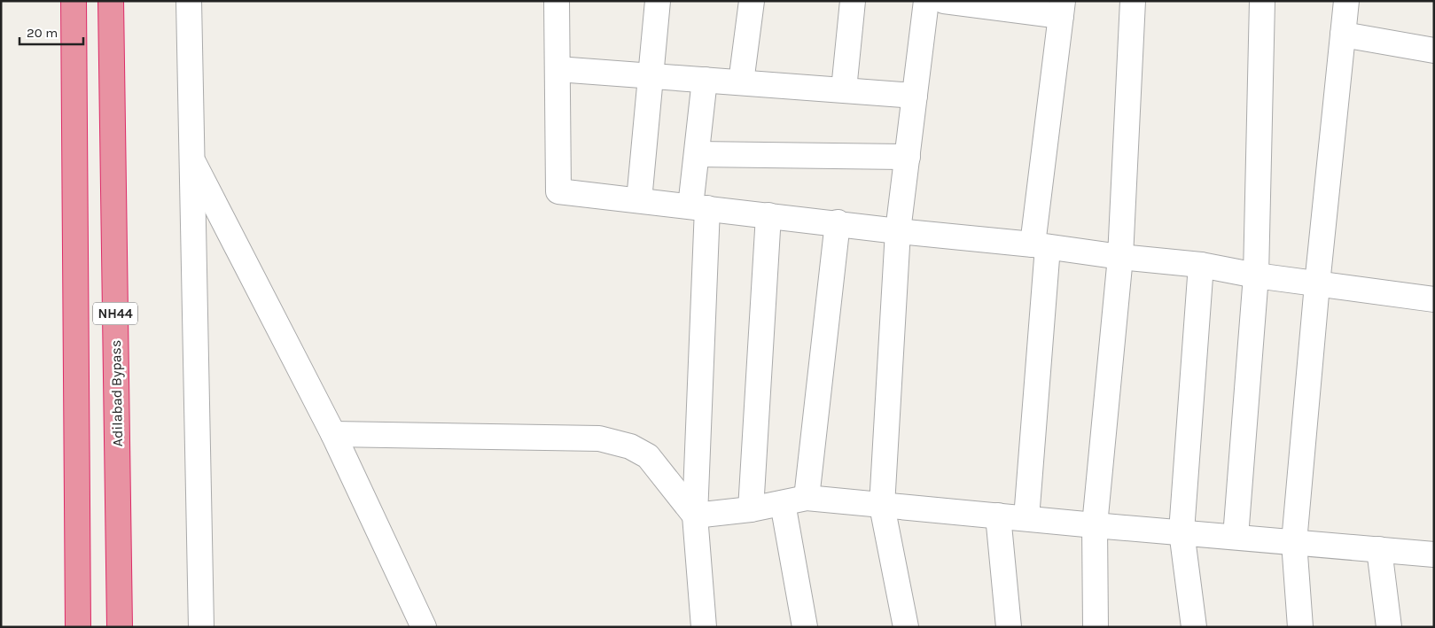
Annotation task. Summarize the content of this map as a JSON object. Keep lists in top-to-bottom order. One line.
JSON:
{"streets":{"highway":["NH44","Adilabad Bypass"]},"scale_bar":"20 m"}
